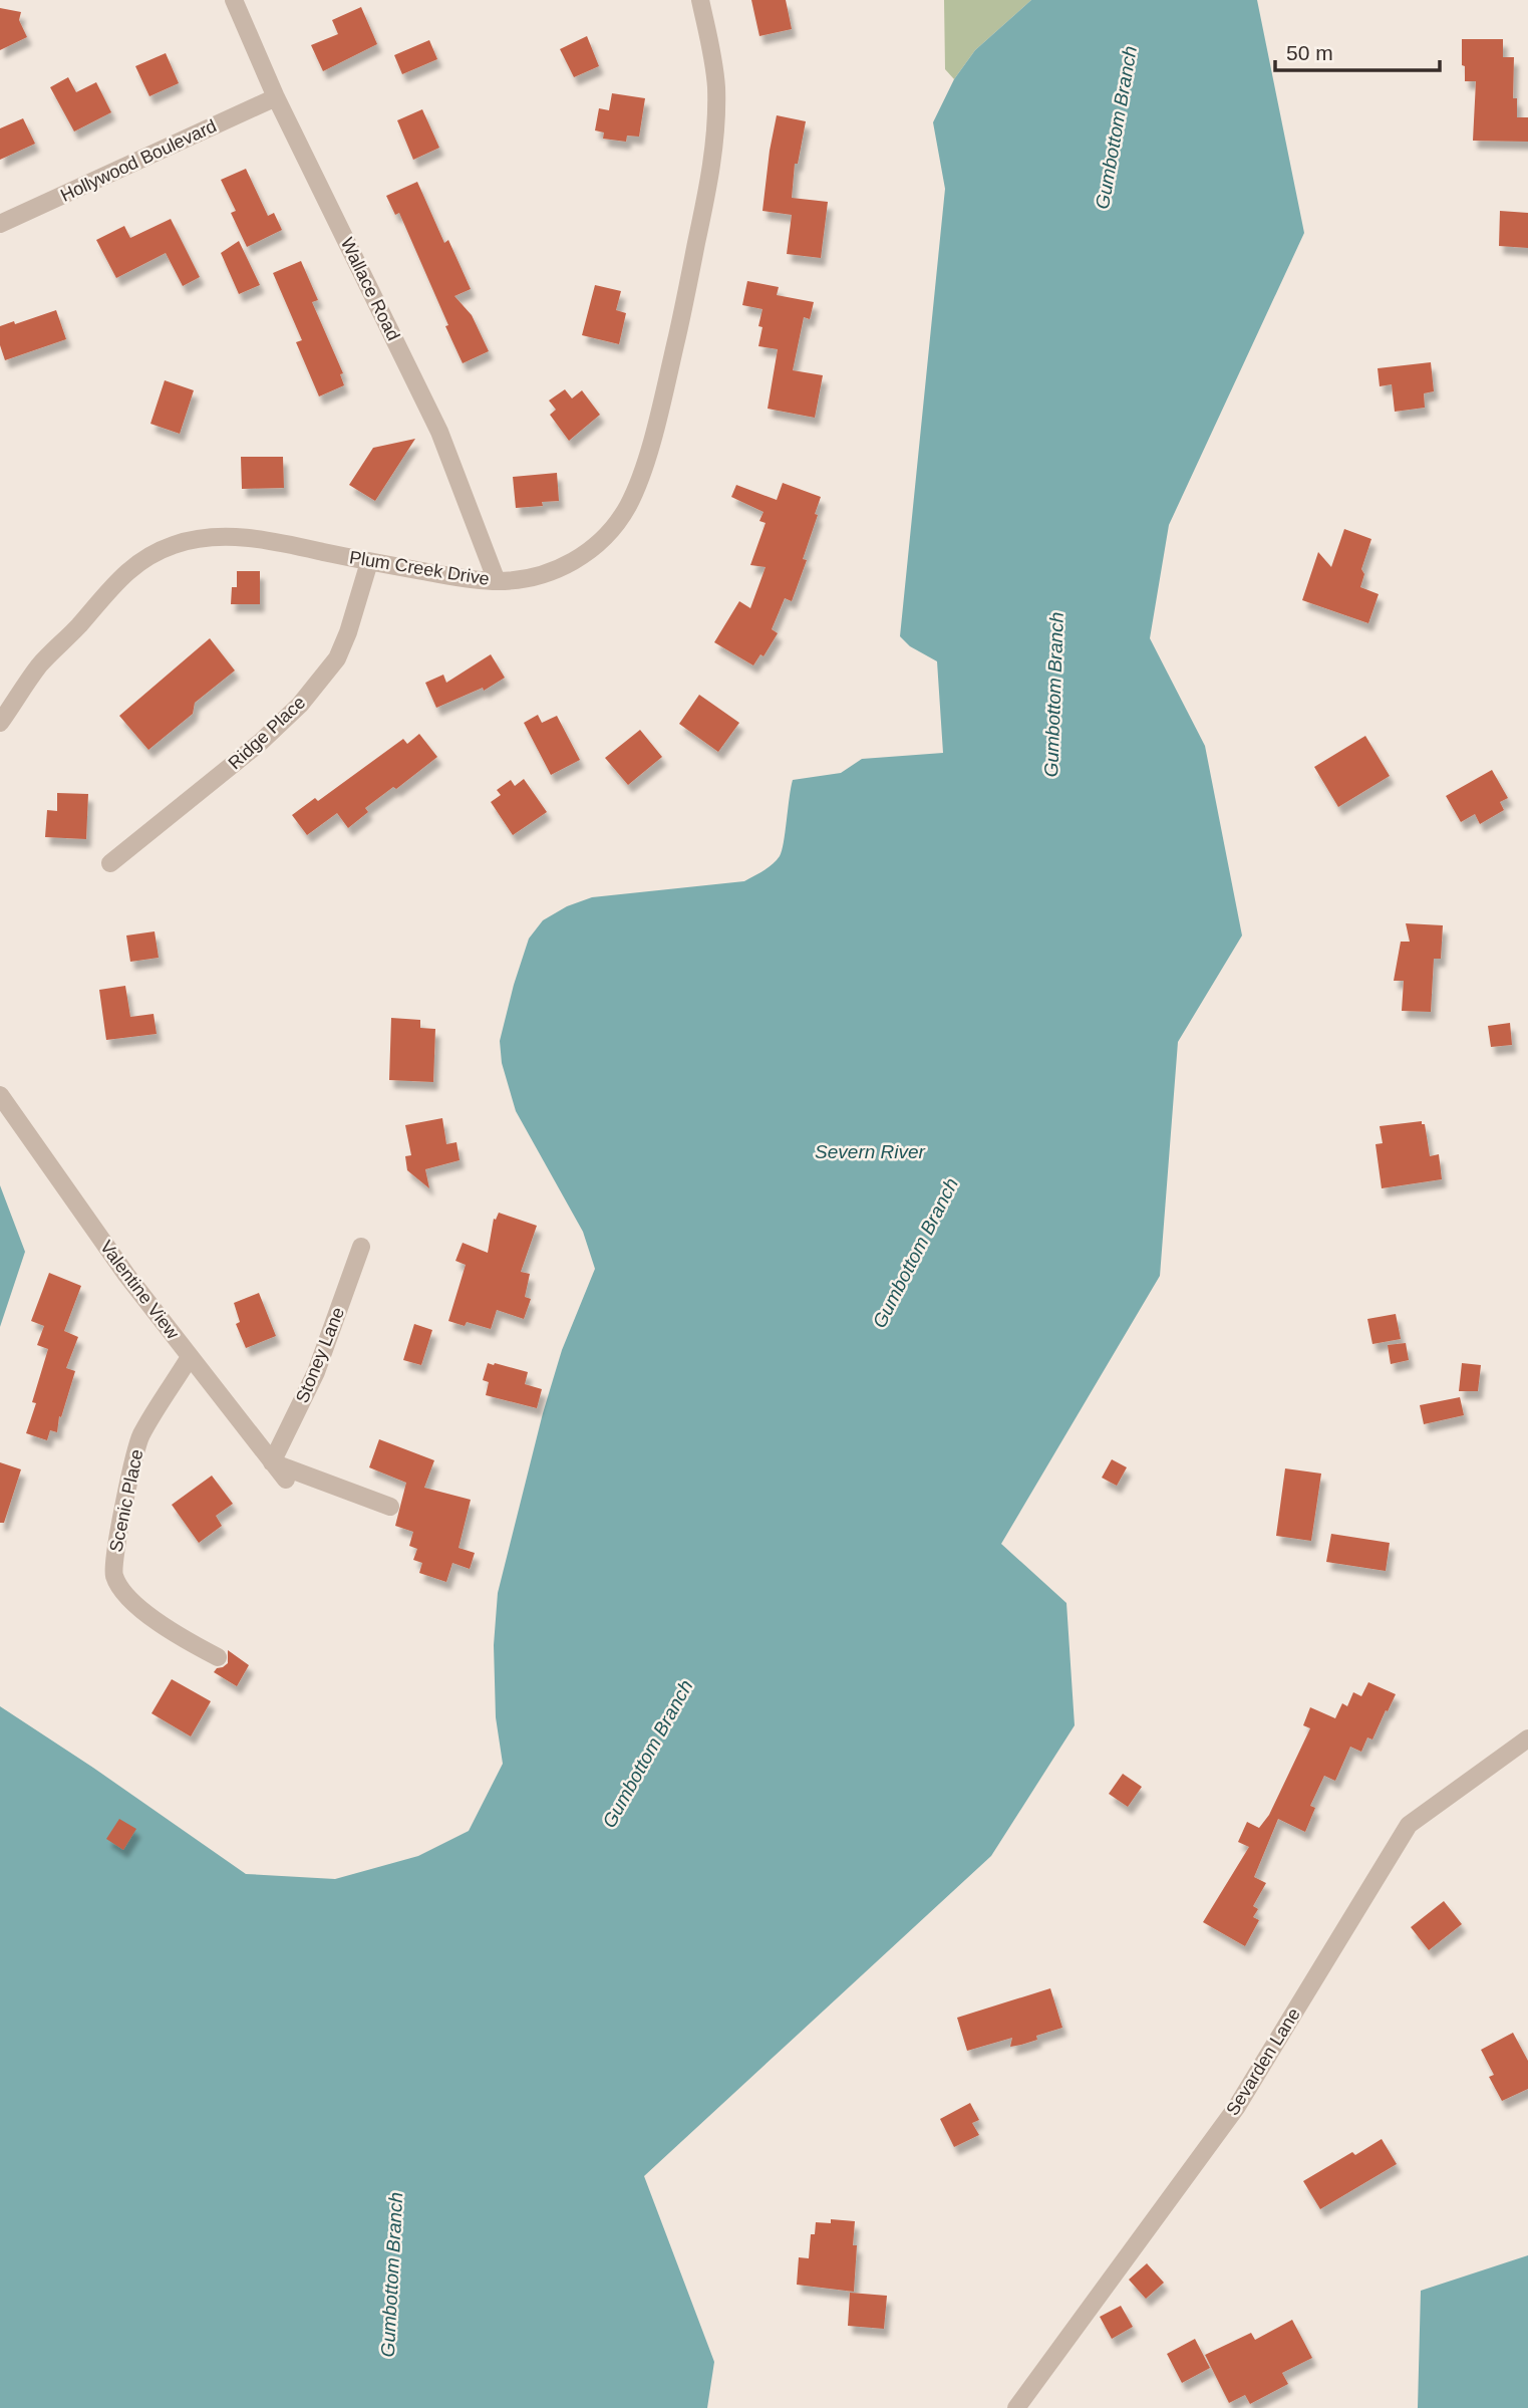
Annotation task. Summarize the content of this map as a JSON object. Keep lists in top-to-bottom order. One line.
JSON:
{"streets":{"street":["Hollywood Boulevard","Wallace Road","Plum Creek Drive","Ridge Place","Valentine View","Stoney Lane","Scenic Place","Sevarden Lane"]},"crossings":[["Hollywood Boulevard","Wallace Road"],["Wallace Road","Plum Creek Drive"],["Plum Creek Drive","Ridge Place"],["Valentine View","Stoney Lane"],["Valentine View","Scenic Place"]],"water":["Gumbottom Branch","Severn River"],"scale_bar":"50 m"}
